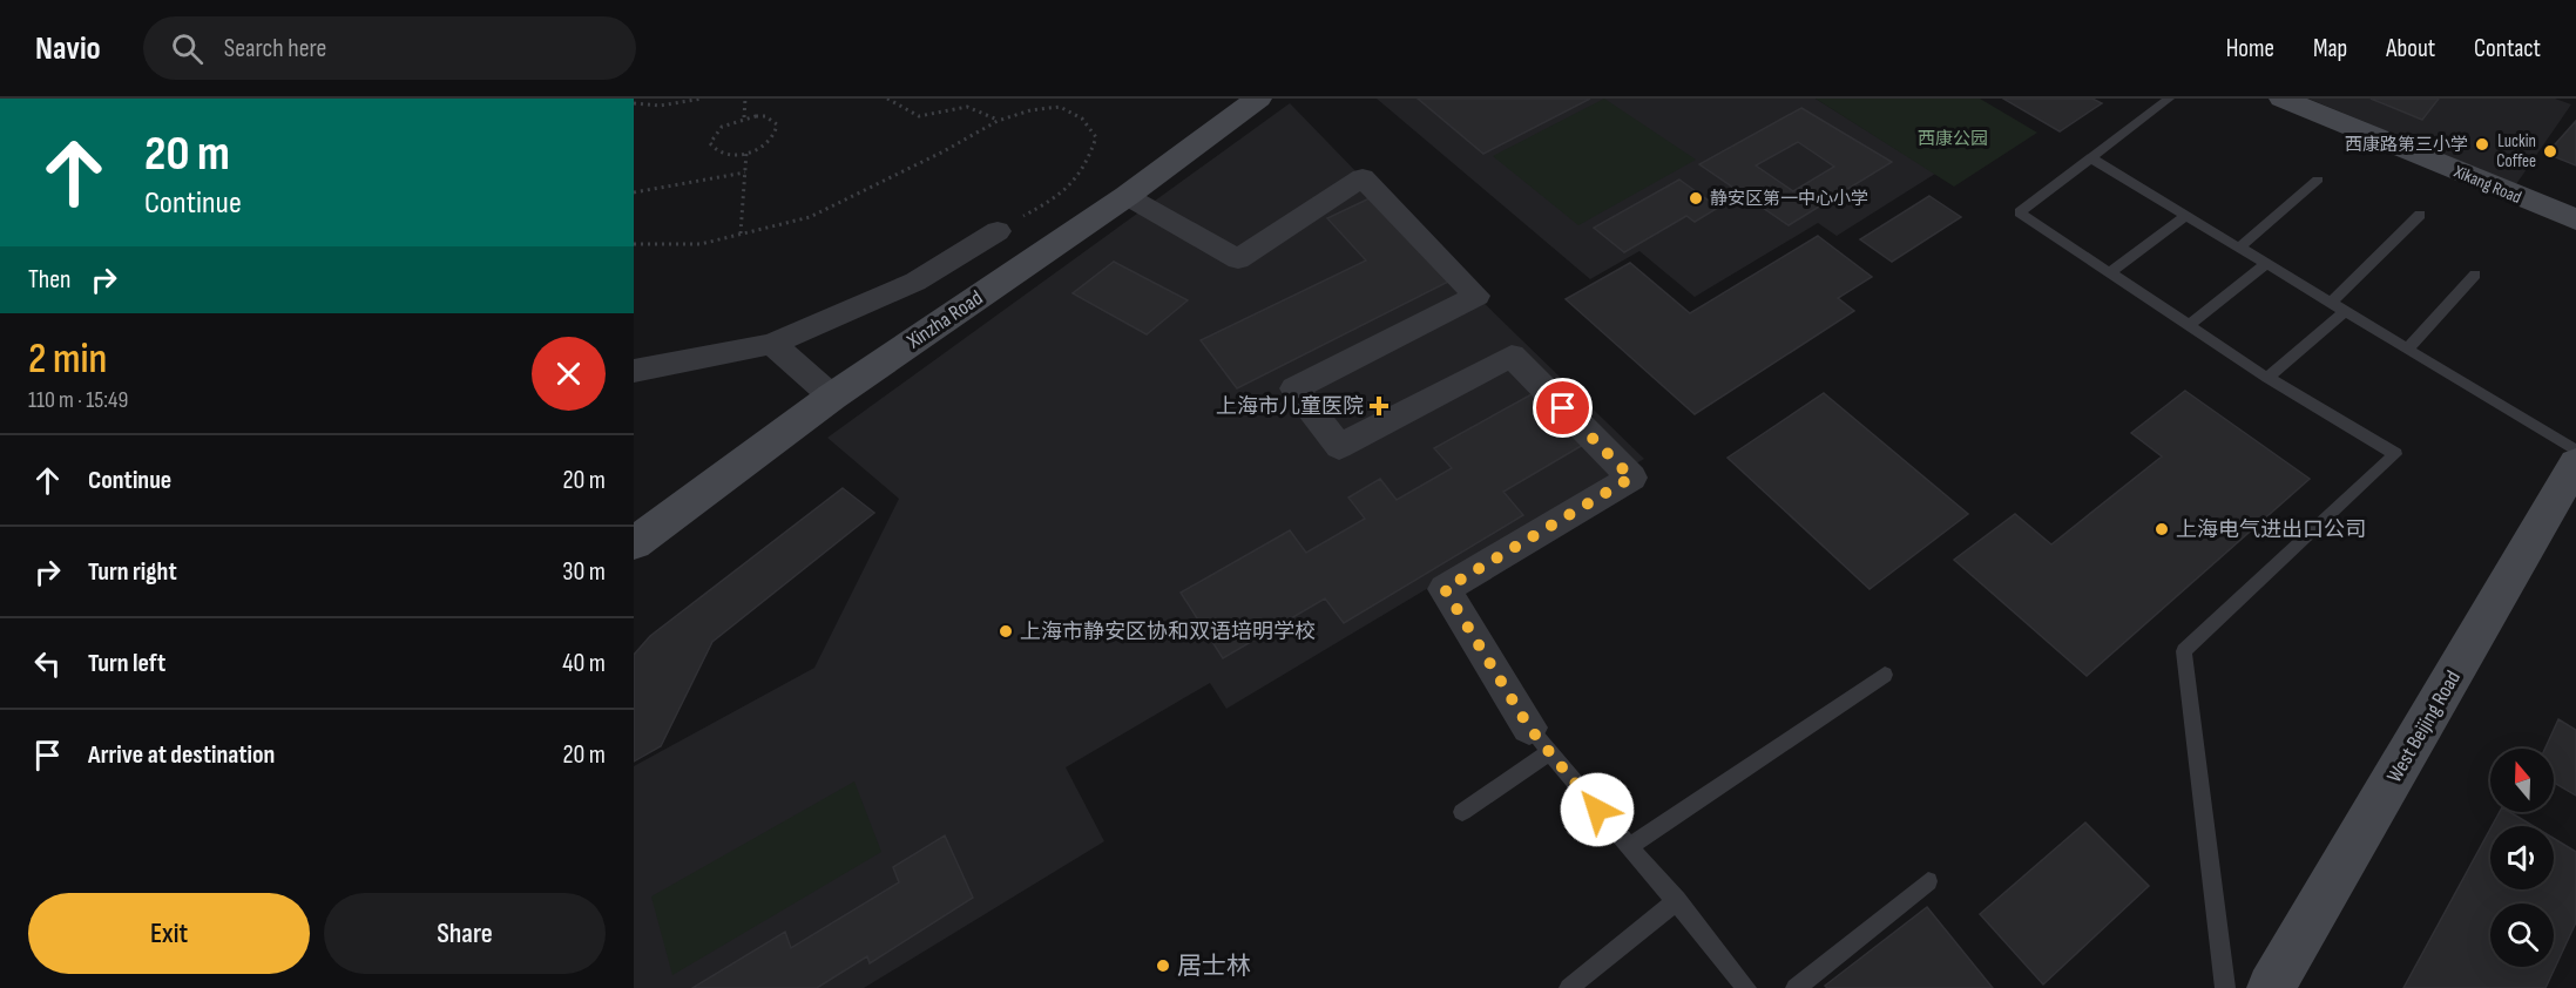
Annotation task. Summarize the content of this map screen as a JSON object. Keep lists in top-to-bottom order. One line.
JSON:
{"streets":{"main road":["Xikang Road","Xinzha Road","West Beijing Road"]},"parks":["西康公园"],"places":{"other":["西康路第三小学","Luckin Coffee","静安区第一中心小学","上海电气进出口公司","上海市静安区协和双语培明学校","居士林"],"health":["上海市儿童医院"]},"north":"top","page":{"header":"Navio","search":"Search here","nav":["Home","Map","About","Contact"],"turn":["20 m","Continue"],"then":"Then","heading":["2 min","110 m · 15:49"],"list":[{"name":"Continue","value":"20 m"},{"name":"Turn right","value":"30 m"},{"name":"Turn left","value":"40 m"},{"name":"Arrive at destination","value":"20 m"}],"buttons":["Exit","Share"]}}
